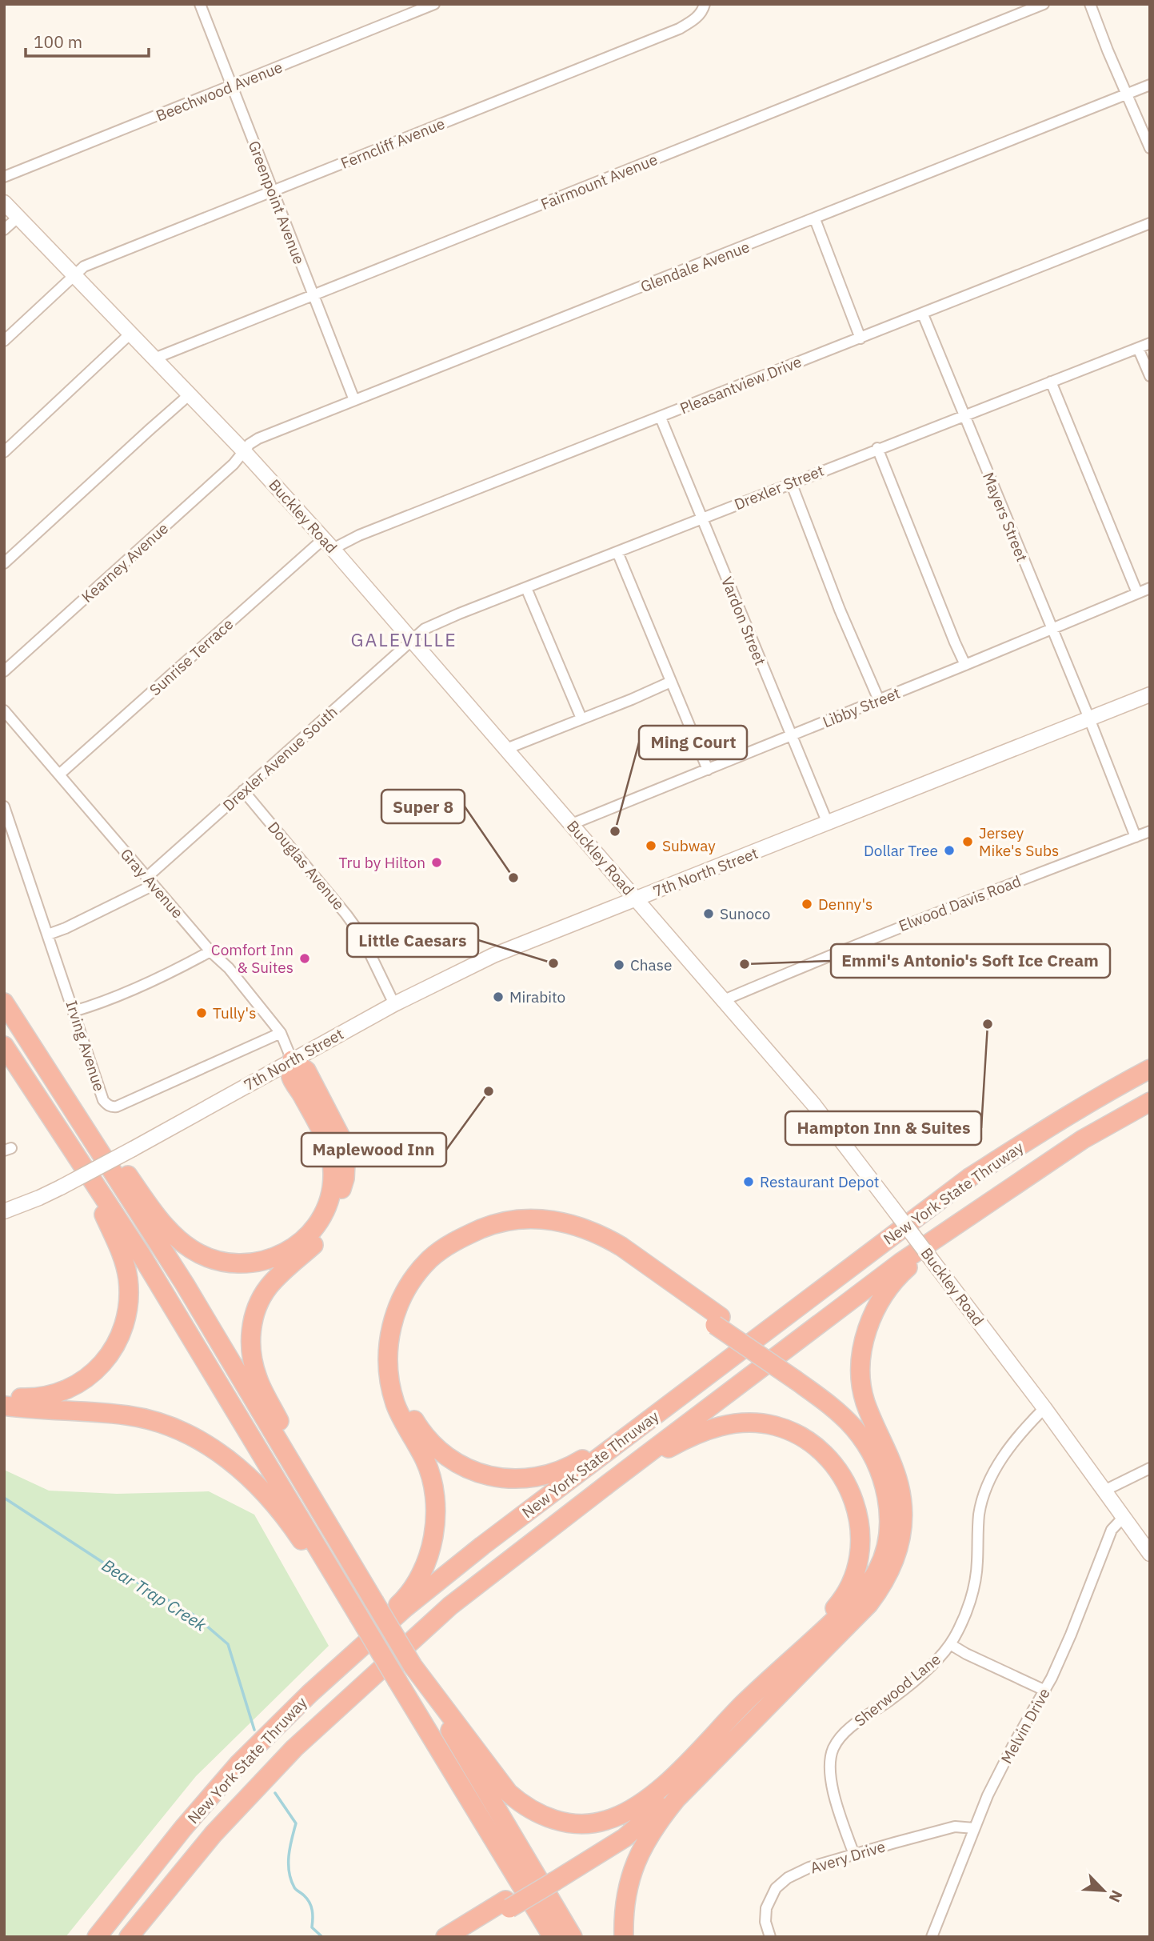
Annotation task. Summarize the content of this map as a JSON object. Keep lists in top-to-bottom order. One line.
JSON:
{"streets":{"highway":["New York State Thruway"],"street":["Beechwood Avenue","Ferncliff Avenue","Fairmount Avenue","Greenpoint Avenue","Glendale Avenue","Pleasantview Drive","Drexler Street","Buckley Road","Mayers Street","Kearney Avenue","Vardon Street","Sunrise Terrace","Libby Street","Drexler Avenue South","Douglas Avenue","7th North Street","Gray Avenue","Elwood Davis Road","Irving Avenue","Sherwood Lane","Melvin Drive","Avery Drive"]},"crossings":[["Beechwood Avenue","Greenpoint Avenue"],["Ferncliff Avenue","Greenpoint Avenue"],["Ferncliff Avenue","Buckley Road"],["Fairmount Avenue","Greenpoint Avenue"],["Fairmount Avenue","Buckley Road"],["Greenpoint Avenue","Glendale Avenue"],["Glendale Avenue","Buckley Road"],["Glendale Avenue","Kearney Avenue"],["Pleasantview Drive","Buckley Road"],["Pleasantview Drive","Mayers Street"],["Pleasantview Drive","Vardon Street"],["Pleasantview Drive","Sunrise Terrace"],["Drexler Street","Buckley Road"],["Drexler Street","Mayers Street"],["Drexler Street","Vardon Street"],["Drexler Street","Drexler Avenue South"],["Buckley Road","Kearney Avenue"],["Buckley Road","Sunrise Terrace"],["Buckley Road","Libby Street"],["Buckley Road","Drexler Avenue South"],["Buckley Road","7th North Street"],["Buckley Road","Elwood Davis Road"],["Buckley Road","Sherwood Lane"],["Buckley Road","Melvin Drive"],["Mayers Street","Libby Street"],["Mayers Street","7th North Street"],["Vardon Street","Libby Street"],["Vardon Street","7th North Street"],["Sunrise Terrace","Gray Avenue"],["Drexler Avenue South","Douglas Avenue"],["Drexler Avenue South","Gray Avenue"],["Drexler Avenue South","Irving Avenue"],["Douglas Avenue","7th North Street"],["7th North Street","Gray Avenue"],["Gray Avenue","Irving Avenue"],["Sherwood Lane","Avery Drive"],["Melvin Drive","Avery Drive"]],"districts":["GALEVILLE"],"water":["Bear Trap Creek"],"places":["Ming Court","Jersey Mike's Subs","Subway","Dollar Tree","Tru by Hilton","Super 8","Denny's","Sunoco","Comfort Inn & Suites","Little Caesars","Emmi's Antonio's Soft Ice Cream","Chase","Mirabito","Tully's","Hampton Inn & Suites","Maplewood Inn","Restaurant Depot"],"scale_bar":"100 m","north":"bottom right"}
